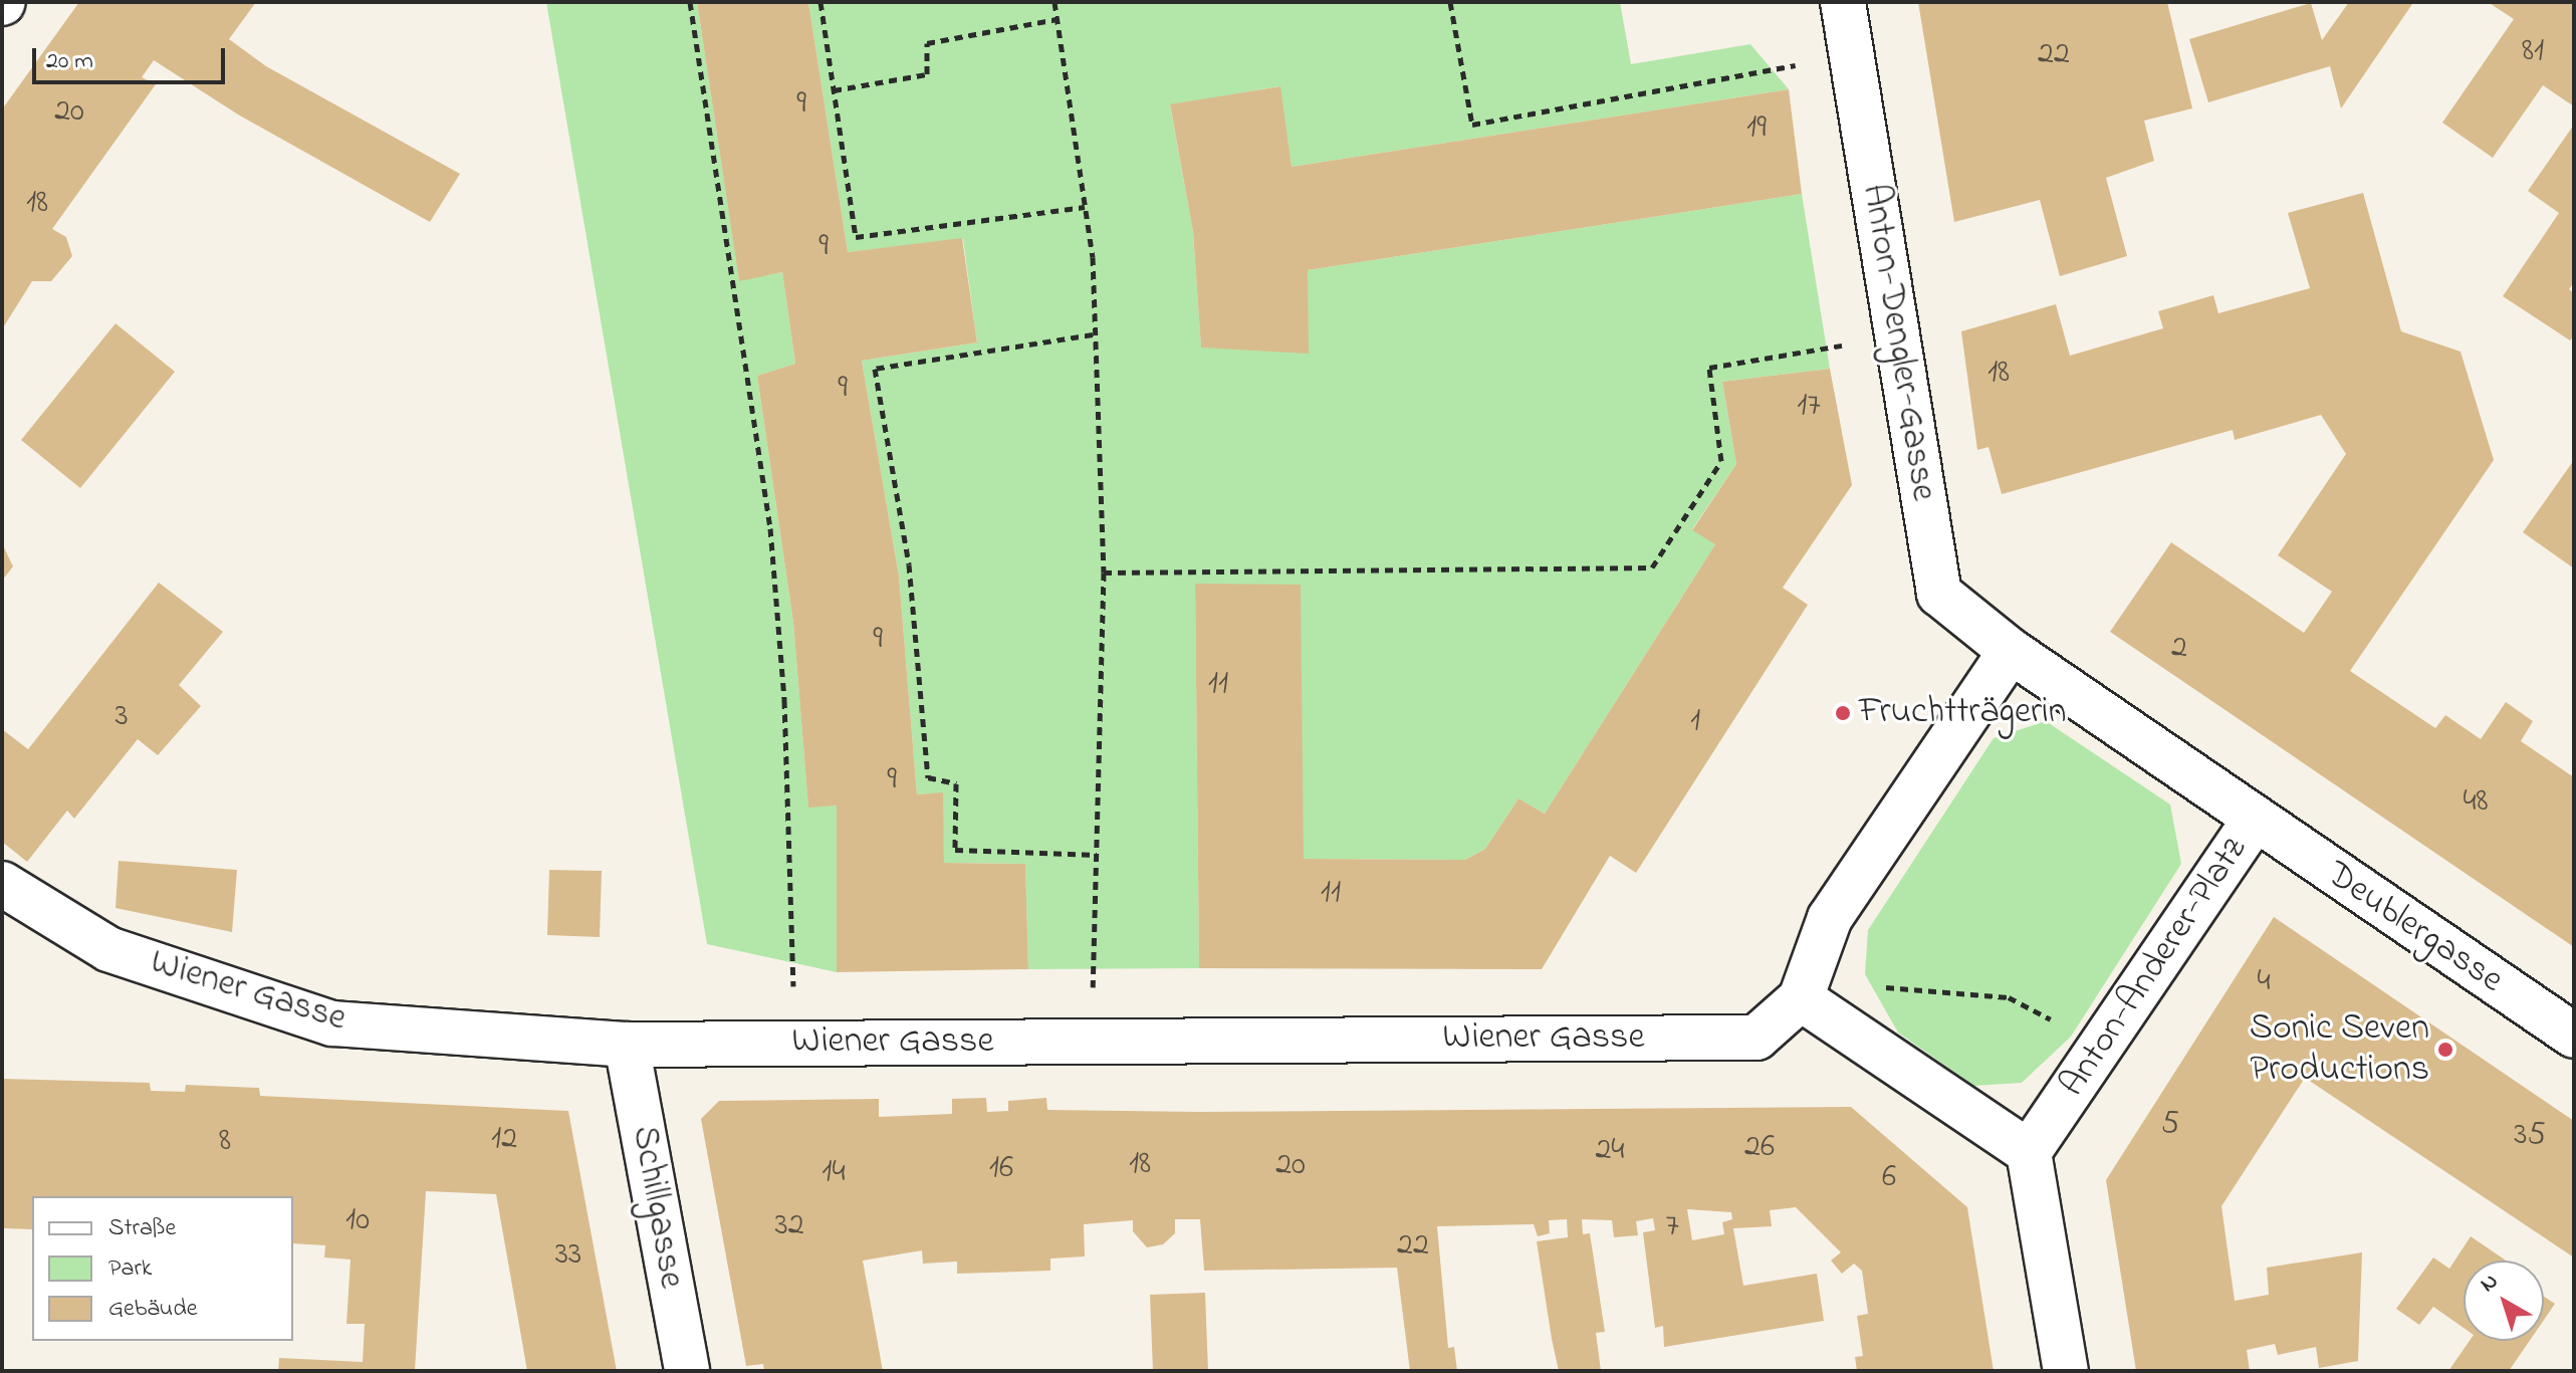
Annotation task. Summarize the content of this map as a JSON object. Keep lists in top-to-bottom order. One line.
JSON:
{"streets":{"street":["Anton-Dengler-Gasse","Deublergasse","Anton-Anderer-Platz","Wiener Gasse","Schillgasse"]},"crossings":[["Anton-Dengler-Gasse","Anton-Anderer-Platz"],["Deublergasse","Anton-Anderer-Platz"],["Wiener Gasse","Schillgasse"]],"places":["Fruchtträgerin","Sonic Seven Productions"],"house_numbers":["81","22","9","20","19","18","9","18","9","17","9","2","11","3","1","9","48","11","4","5","35","12","8","26","24","18","20","16","14","6","10","32","7","22","33"],"legend":["Straße","Park","Gebäude"],"scale_bar":"20 m","north":"top left"}
